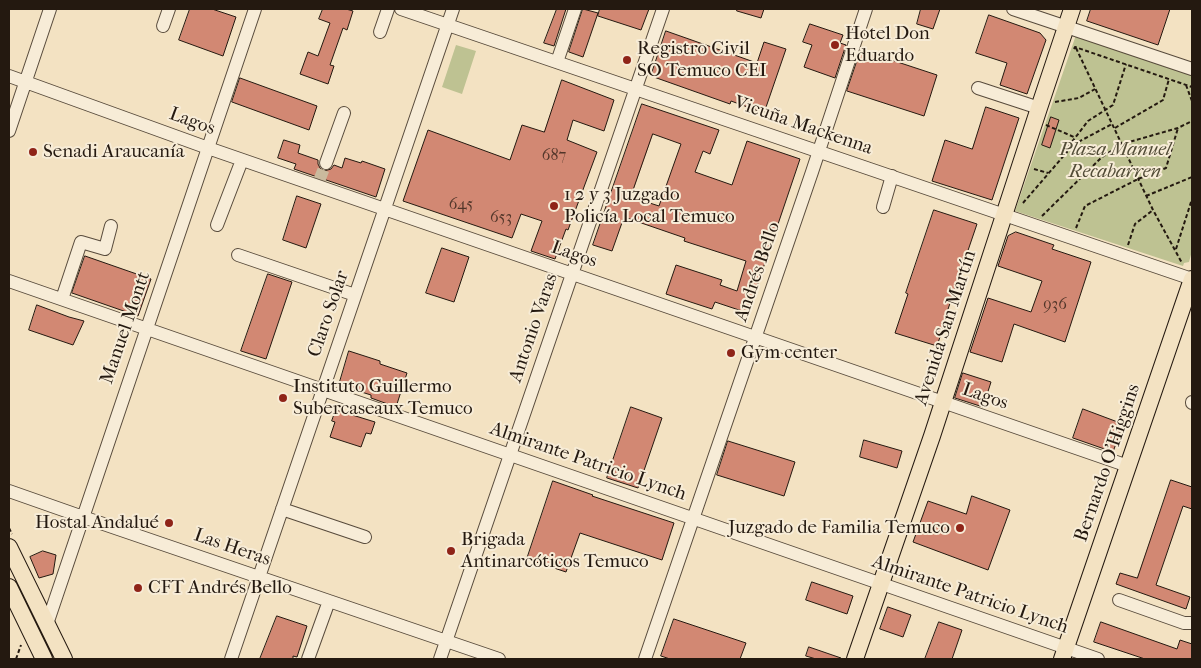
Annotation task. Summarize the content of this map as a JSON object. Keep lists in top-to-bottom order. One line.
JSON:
{"streets":{"main road":["Manuel Montt","Avenida San Martín","Bernardo O'Higgins"],"street":["Lagos","Vicuña Mackenna","Andrés Bello","Claro Solar","Antonio Varas","Almirante Patricio Lynch","Las Heras"]},"crossings":[["Lagos","Andrés Bello"],["Lagos","Claro Solar"],["Lagos","Manuel Montt"],["Lagos","Antonio Varas"],["Lagos","Avenida San Martín"],["Lagos","Bernardo O'Higgins"],["Vicuña Mackenna","Andrés Bello"],["Vicuña Mackenna","Claro Solar"],["Vicuña Mackenna","Antonio Varas"],["Vicuña Mackenna","Avenida San Martín"],["Vicuña Mackenna","Bernardo O'Higgins"],["Andrés Bello","Almirante Patricio Lynch"],["Claro Solar","Almirante Patricio Lynch"],["Claro Solar","Las Heras"],["Manuel Montt","Almirante Patricio Lynch"],["Manuel Montt","Las Heras"],["Antonio Varas","Almirante Patricio Lynch"],["Antonio Varas","Las Heras"],["Avenida San Martín","Almirante Patricio Lynch"],["Almirante Patricio Lynch","Bernardo O'Higgins"]],"parks":["Plaza Manuel Recabarren"],"places":["Hotel Don Eduardo","Registro Civil SO Temuco CEI","Senadi Araucanía","1 2 y 3 Juzgado Policía Local Temuco","Gym center","Instituto Guillermo Subercaseaux Temuco","Hostal Andalué","Juzgado de Familia Temuco","Brigada Antinarcóticos Temuco","CFT Andrés Bello"],"house_numbers":["687","645","653","936"]}
